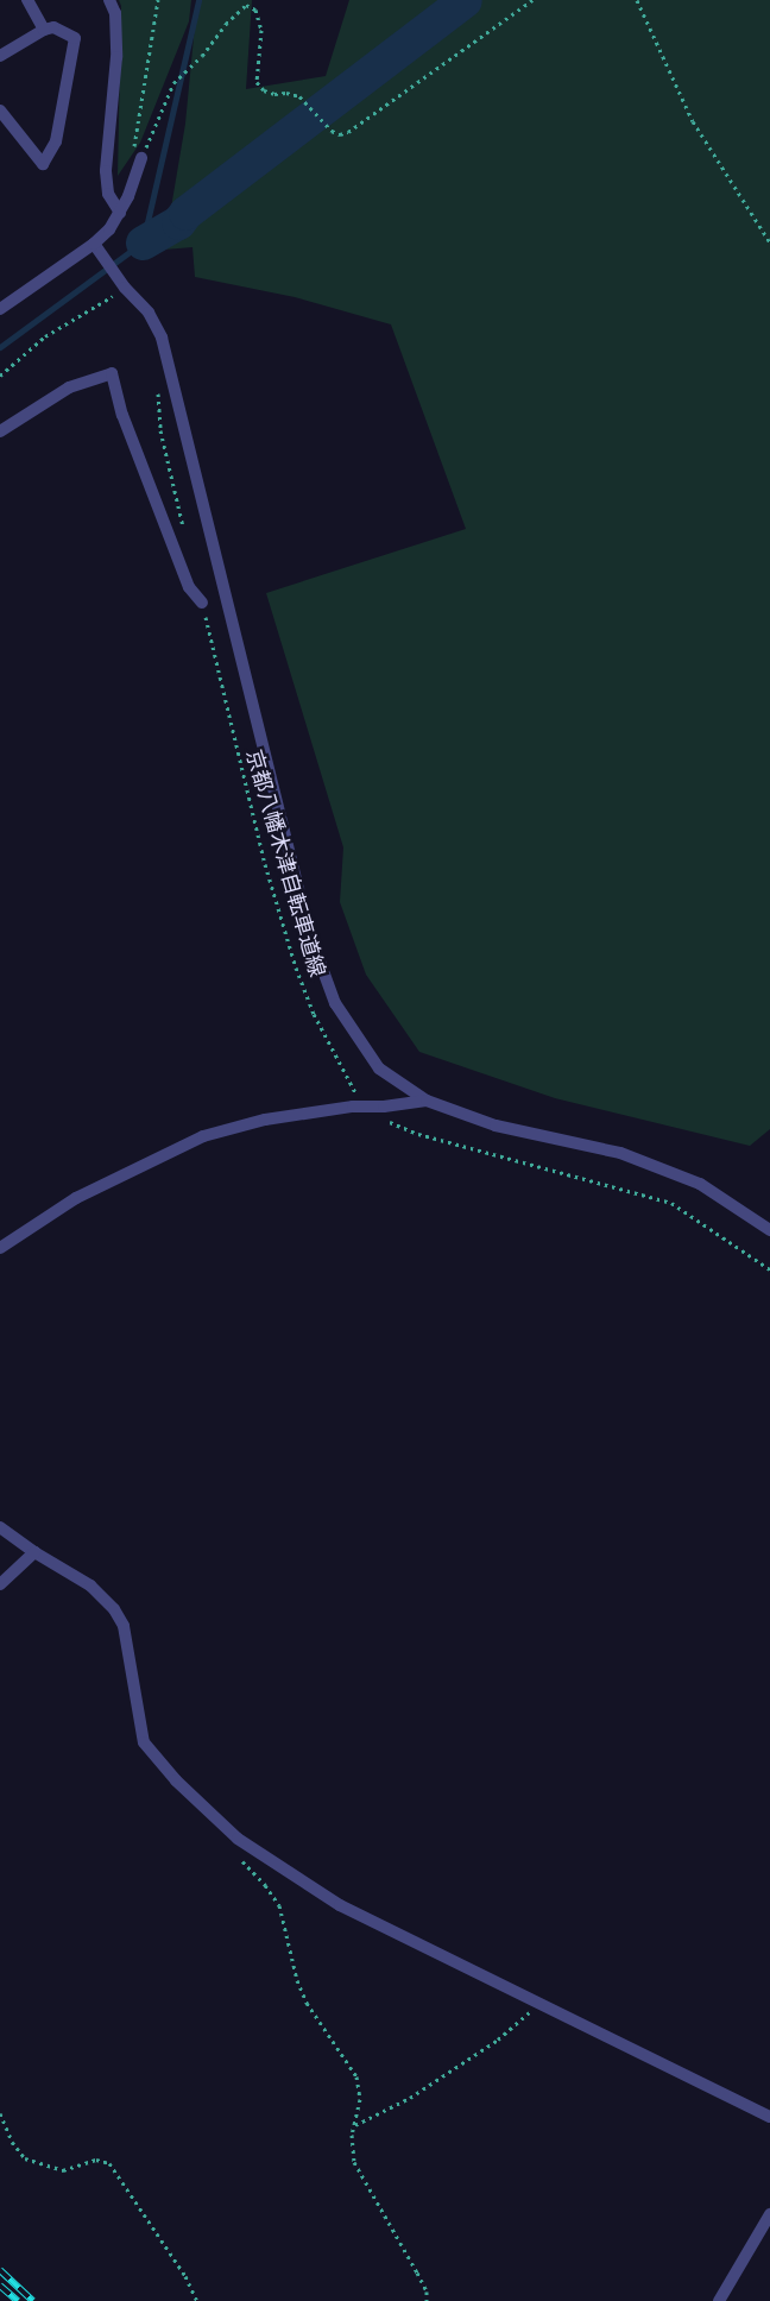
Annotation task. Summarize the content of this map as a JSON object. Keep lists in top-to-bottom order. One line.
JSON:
{"streets":{"path":["京都八幡木津自転車道線"]}}
